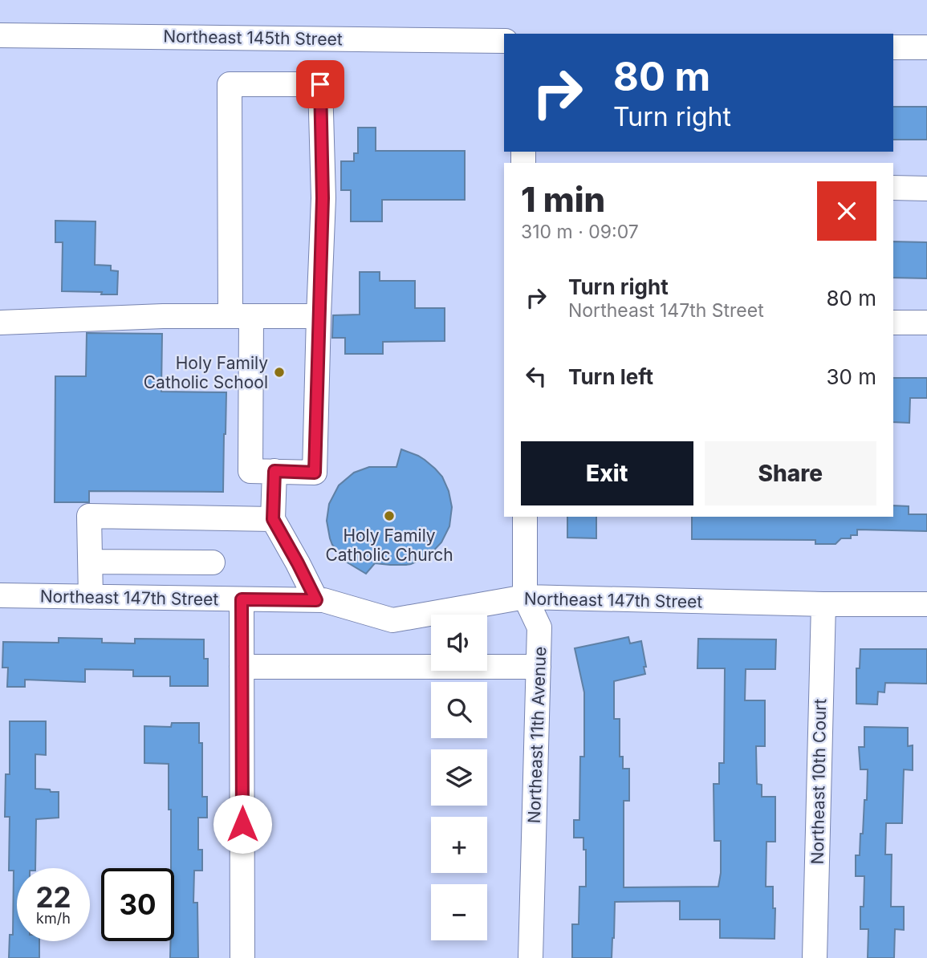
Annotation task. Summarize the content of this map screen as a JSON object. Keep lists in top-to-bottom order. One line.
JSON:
{"streets":{"street":["Northeast 145th Street","Northeast 147th Street","Northeast 11th Avenue","Northeast 10th Court"]},"crossings":[["Northeast 147th Street","Northeast 11th Avenue"],["Northeast 147th Street","Northeast 10th Court"]],"places":["Holy Family Catholic School","Holy Family Catholic Church"],"page":{"turn":["80 m","Turn right"],"heading":["1 min","310 m · 09:07"],"list":[{"name":"Turn right","note":"Northeast 147th Street","value":"80 m"},{"name":"Turn left","value":"30 m"}],"buttons":["Exit","Share"],"map_buttons":["+","−"],"speed":"22 km/h","limit":"30"}}
